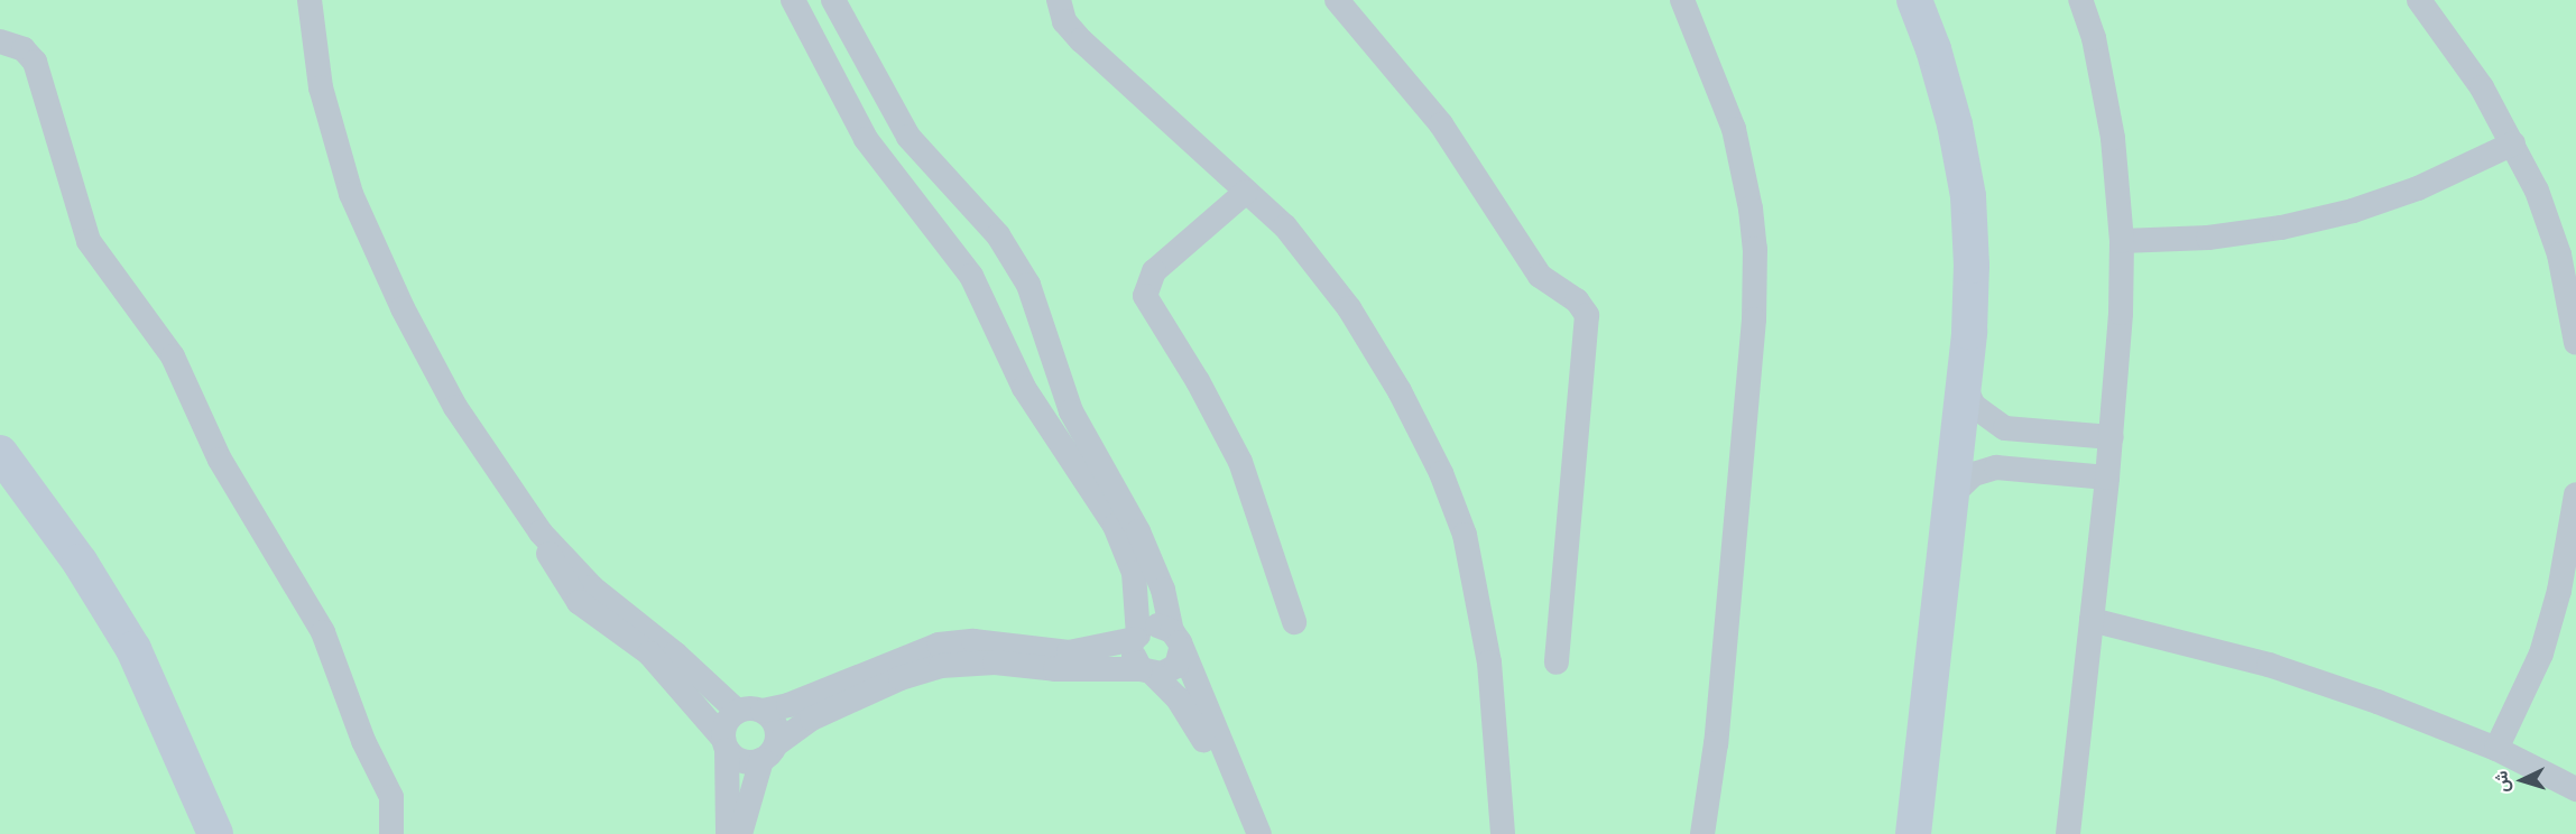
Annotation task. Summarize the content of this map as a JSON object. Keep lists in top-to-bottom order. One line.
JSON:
{"north":"left"}
